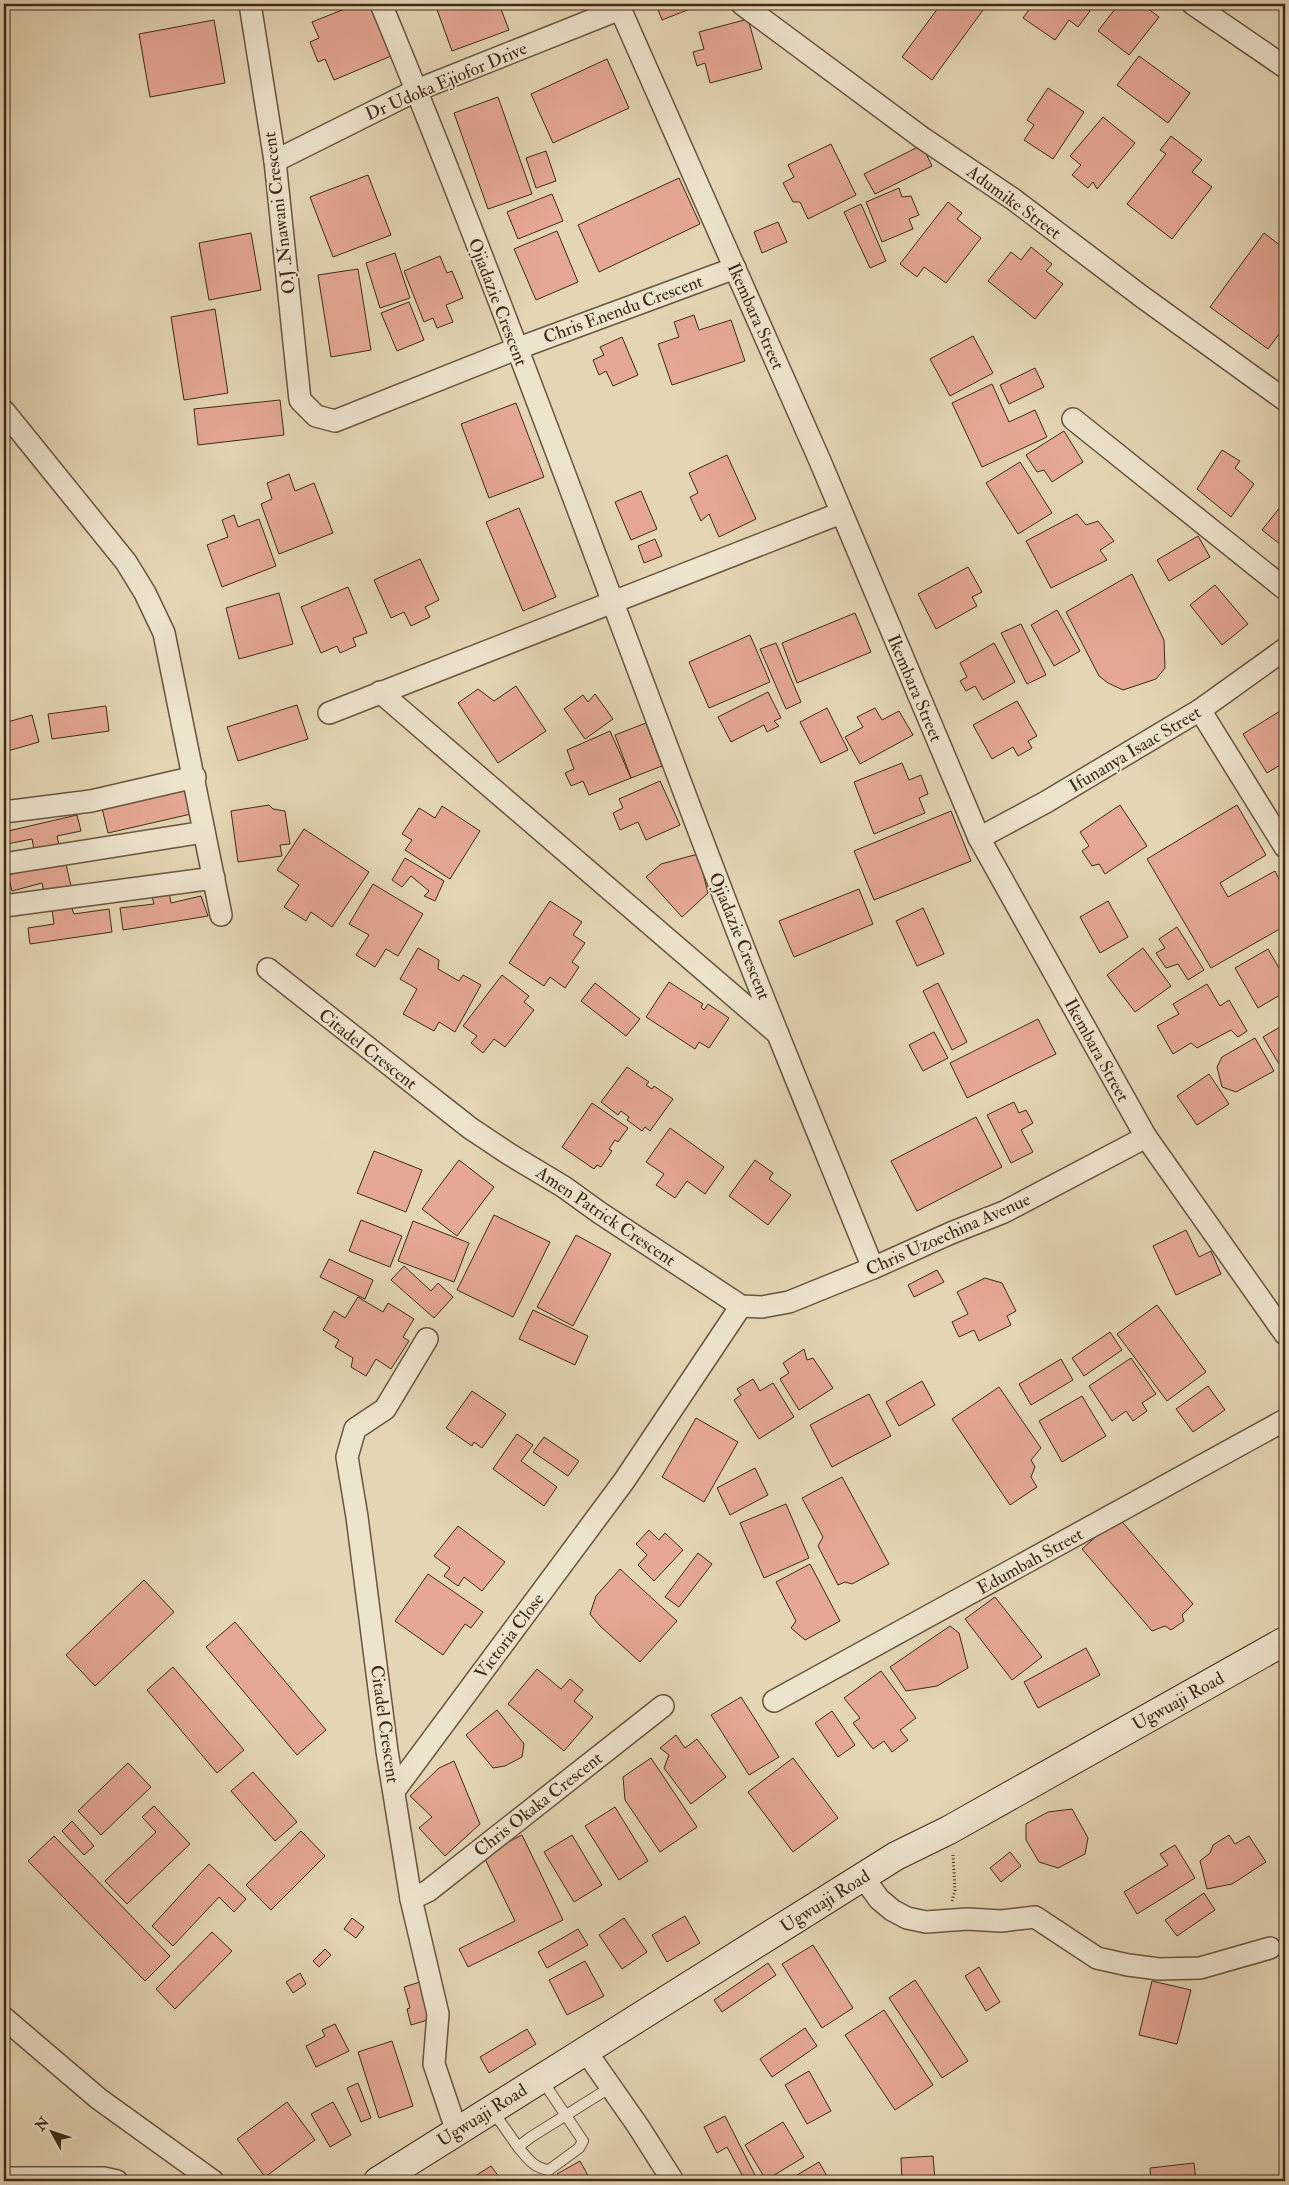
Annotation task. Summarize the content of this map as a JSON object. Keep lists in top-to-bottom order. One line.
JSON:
{"streets":{"main road":["Ugwuaji Road"],"street":["Dr Udoka Ejiofor Drive","Adumike Street","O.J .Nnawani Crescent","Ojiadazie Crescent","Chris Enendu Crescent","Ikembara Street","Ifunanya Isaac Street","Citadel Crescent","Amen Patrick Crescent","Chris Uzoechina Avenue","Edumbah Street","Victoria Close","Chris Okaka Crescent"]},"crossings":[["Dr Udoka Ejiofor Drive","O.J .Nnawani Crescent"],["Dr Udoka Ejiofor Drive","Ojiadazie Crescent"],["Dr Udoka Ejiofor Drive","Ikembara Street"],["O.J .Nnawani Crescent","Chris Enendu Crescent"],["Ojiadazie Crescent","Chris Enendu Crescent"],["Ojiadazie Crescent","Chris Uzoechina Avenue"],["Chris Enendu Crescent","Ikembara Street"],["Ikembara Street","Ifunanya Isaac Street"],["Ikembara Street","Chris Uzoechina Avenue"],["Citadel Crescent","Amen Patrick Crescent"],["Citadel Crescent","Victoria Close"],["Citadel Crescent","Ugwuaji Road"],["Citadel Crescent","Chris Okaka Crescent"],["Amen Patrick Crescent","Chris Uzoechina Avenue"],["Amen Patrick Crescent","Victoria Close"],["Chris Uzoechina Avenue","Victoria Close"]],"north":"top left"}
